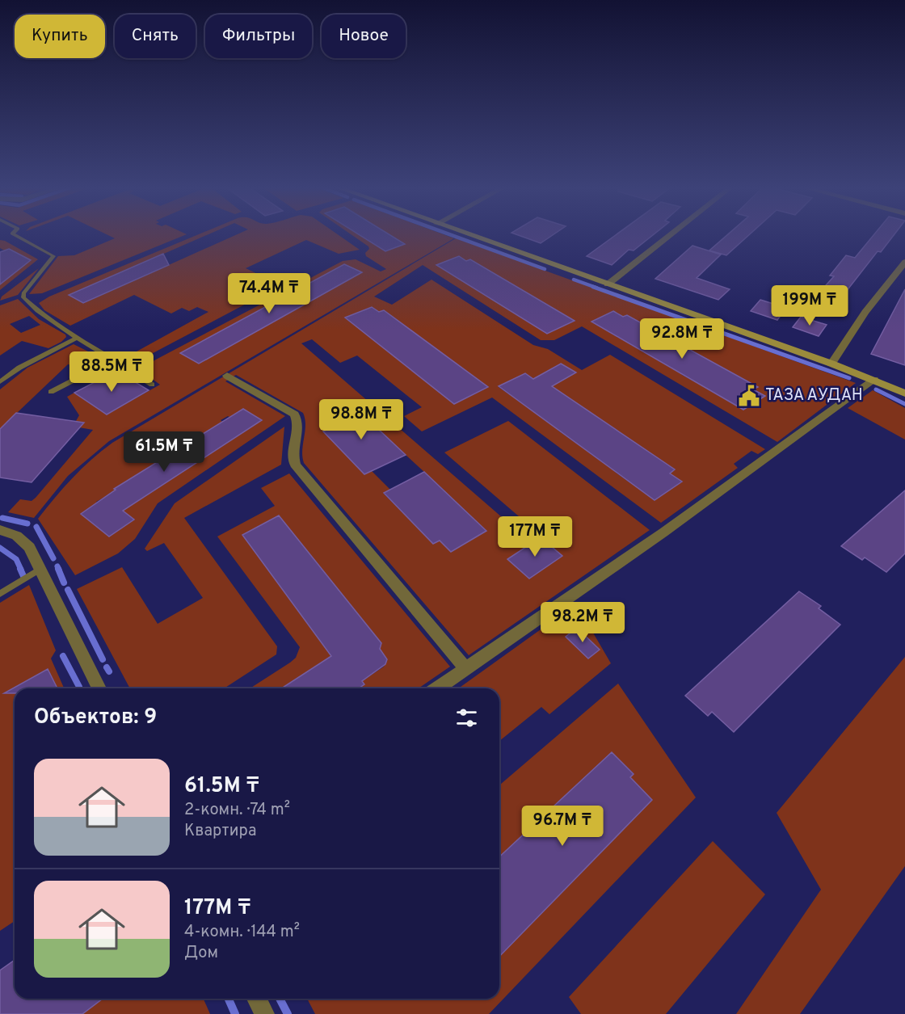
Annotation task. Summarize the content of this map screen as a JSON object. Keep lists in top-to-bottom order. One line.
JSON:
{"places":{"public building":["ТАЗА АУДАН"]},"page":{"chip":["Купить","Снять","Фильтры","Новое"],"price":["74.4M ₸","199M ₸","92.8M ₸","88.5M ₸","98.8M ₸","61.5M ₸","177M ₸","98.2M ₸","96.7M ₸"],"heading":"Объектов: 9","list":[{"name":"61.5M ₸","note":"2-комн. · 74 m² · Квартира"},{"name":"177M ₸","note":"4-комн. · 144 m² · Дом"}]}}
